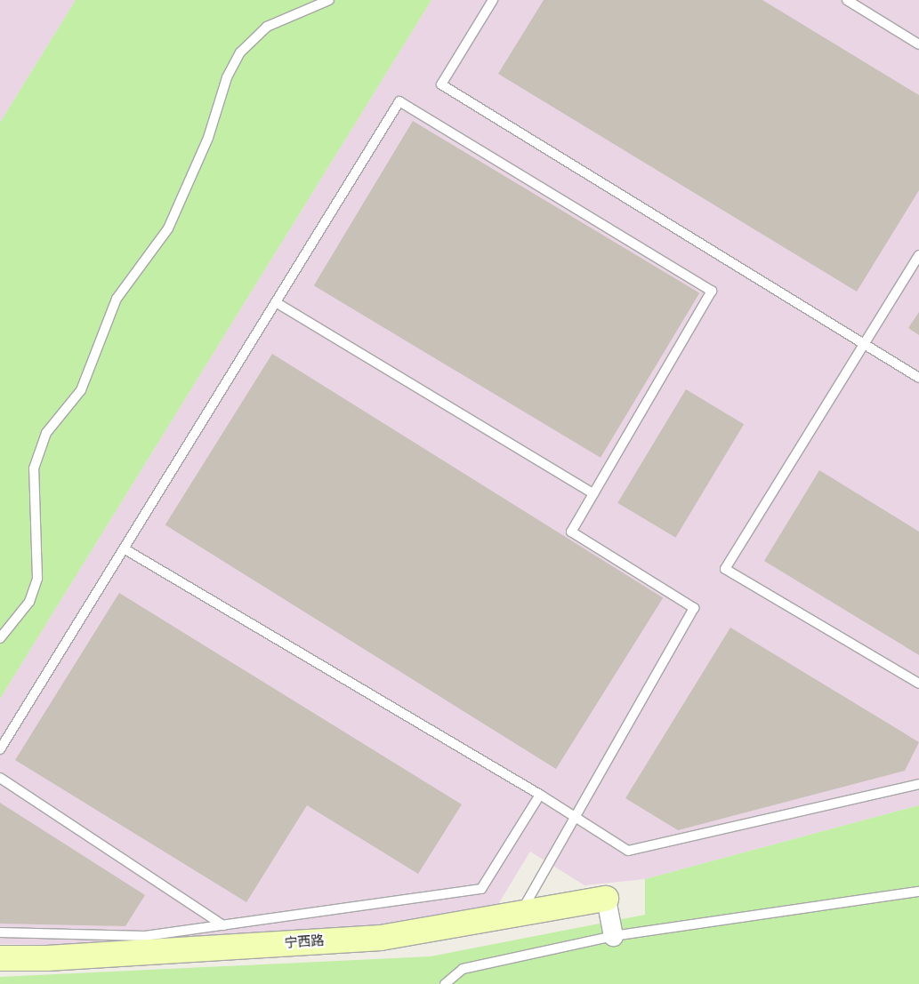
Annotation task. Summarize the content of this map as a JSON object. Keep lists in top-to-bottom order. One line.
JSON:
{"streets":{"main road":["宁西路"]}}
